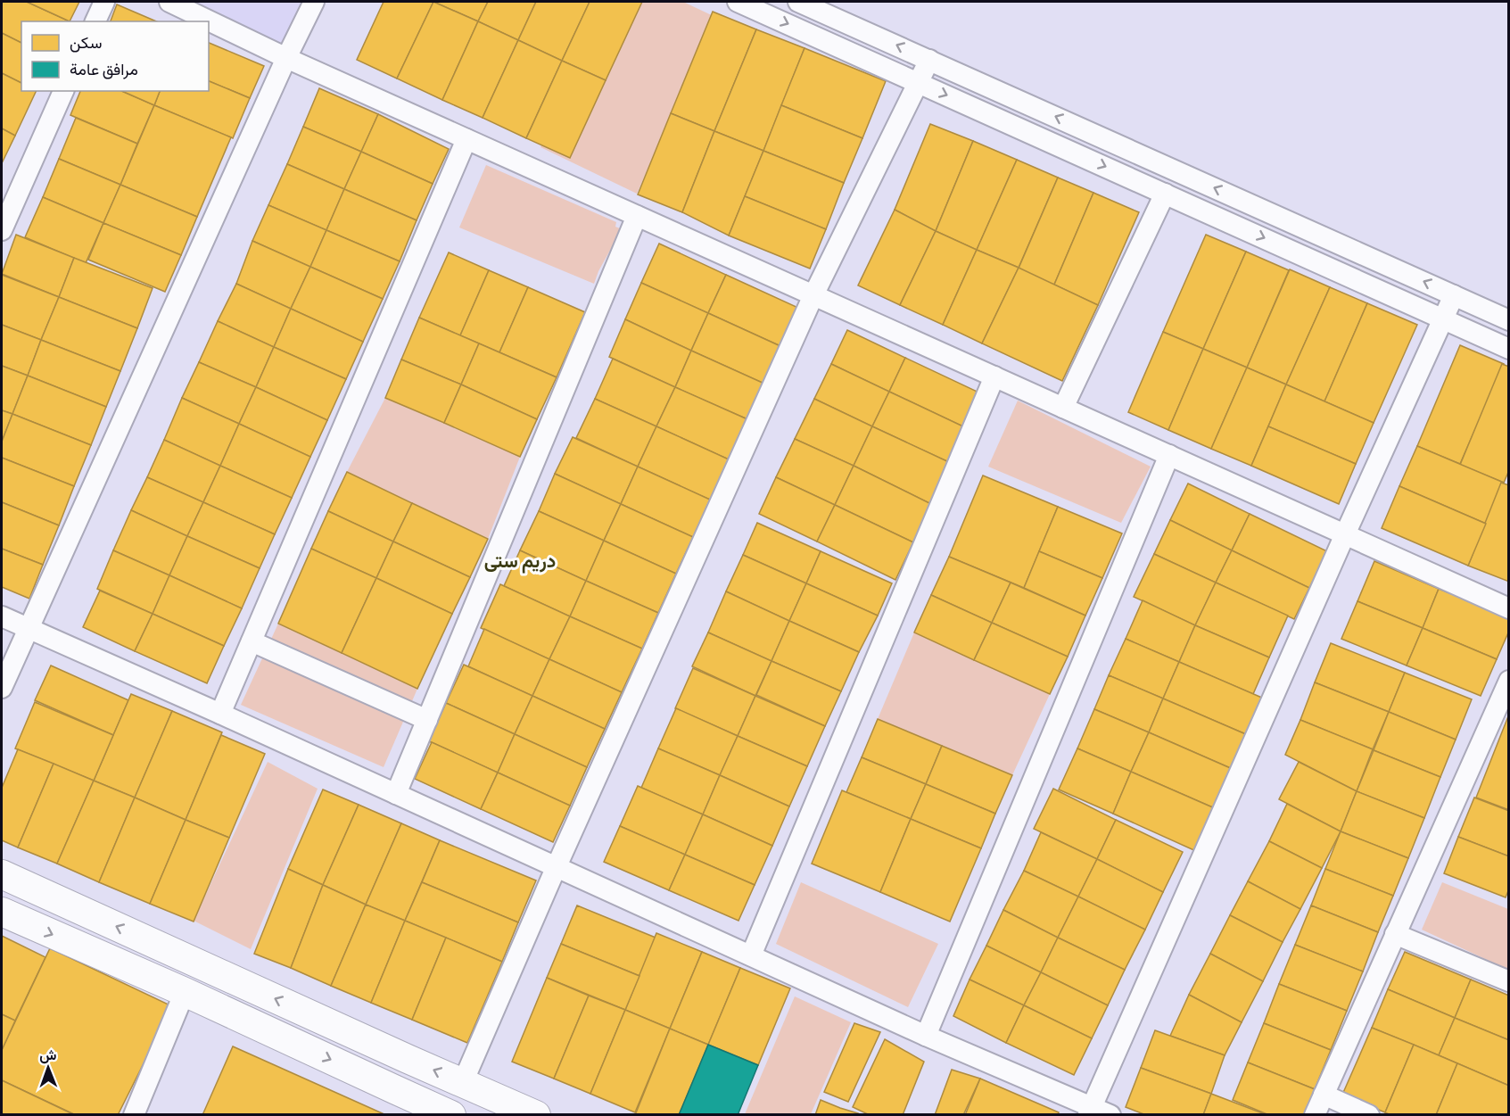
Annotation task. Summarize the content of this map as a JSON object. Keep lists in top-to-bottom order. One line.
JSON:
{"districts":["دریم ستی"],"legend":["سكن","مرافق عامة"],"north":"top"}
